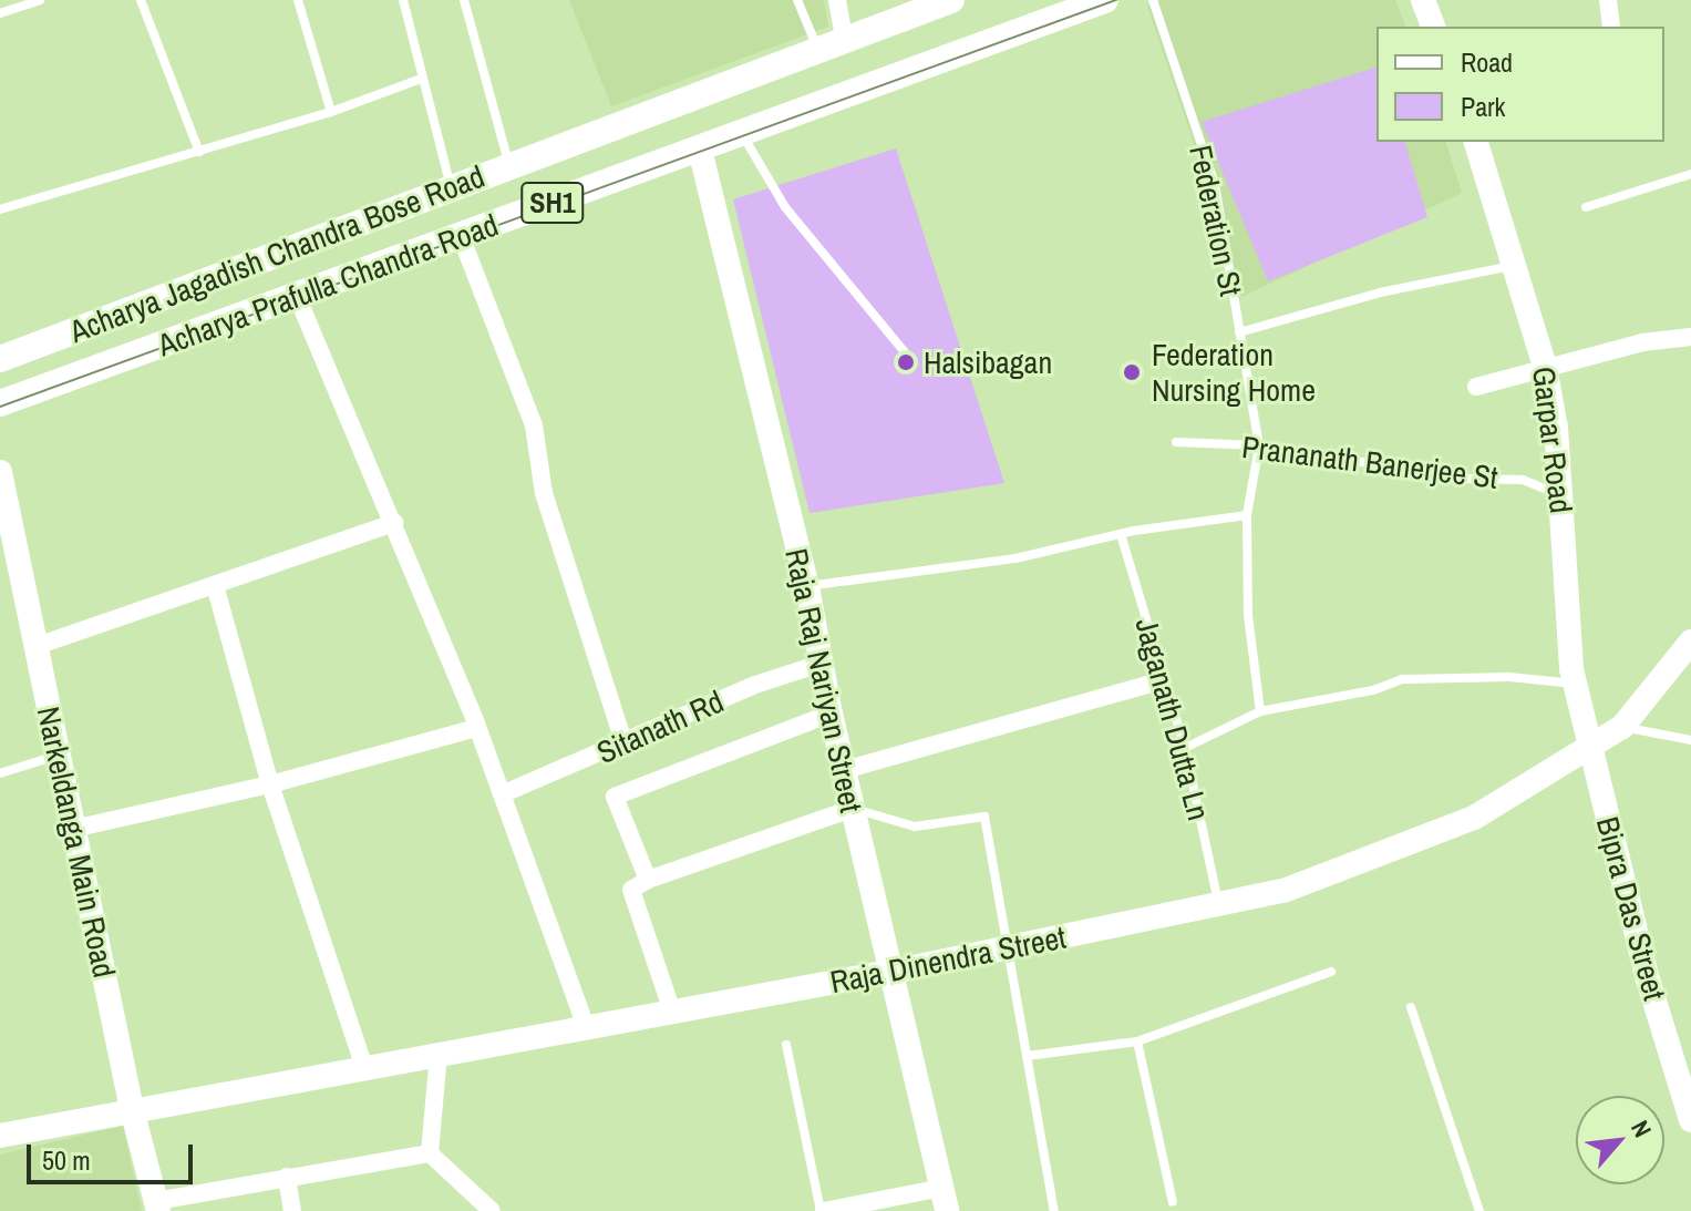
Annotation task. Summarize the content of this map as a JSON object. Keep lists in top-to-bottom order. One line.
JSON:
{"streets":{"main road":["SH1","Acharya Jagadish Chandra Bose Road","Acharya Prafulla Chandra Road","Garpar Road","Raja Raj Nariyan Street","Narkeldanga Main Road","Bipra Das Street","Raja Dinendra Street"],"street":["Sitanath Rd"],"lane":["Federation St","Prananath Banerjee St","Jaganath Dutta Ln"]},"crossings":[["Federation St","Prananath Banerjee St"],["Acharya Prafulla Chandra Road","Raja Raj Nariyan Street"],["Garpar Road","Prananath Banerjee St"],["Garpar Road","Bipra Das Street"],["Garpar Road","Raja Dinendra Street"],["Raja Raj Nariyan Street","Sitanath Rd"],["Raja Raj Nariyan Street","Raja Dinendra Street"],["Jaganath Dutta Ln","Raja Dinendra Street"],["Narkeldanga Main Road","Raja Dinendra Street"],["Bipra Das Street","Raja Dinendra Street"]],"places":["Halsibagan","Federation Nursing Home"],"legend":["Road","Park"],"scale_bar":"50 m","north":"top right"}
